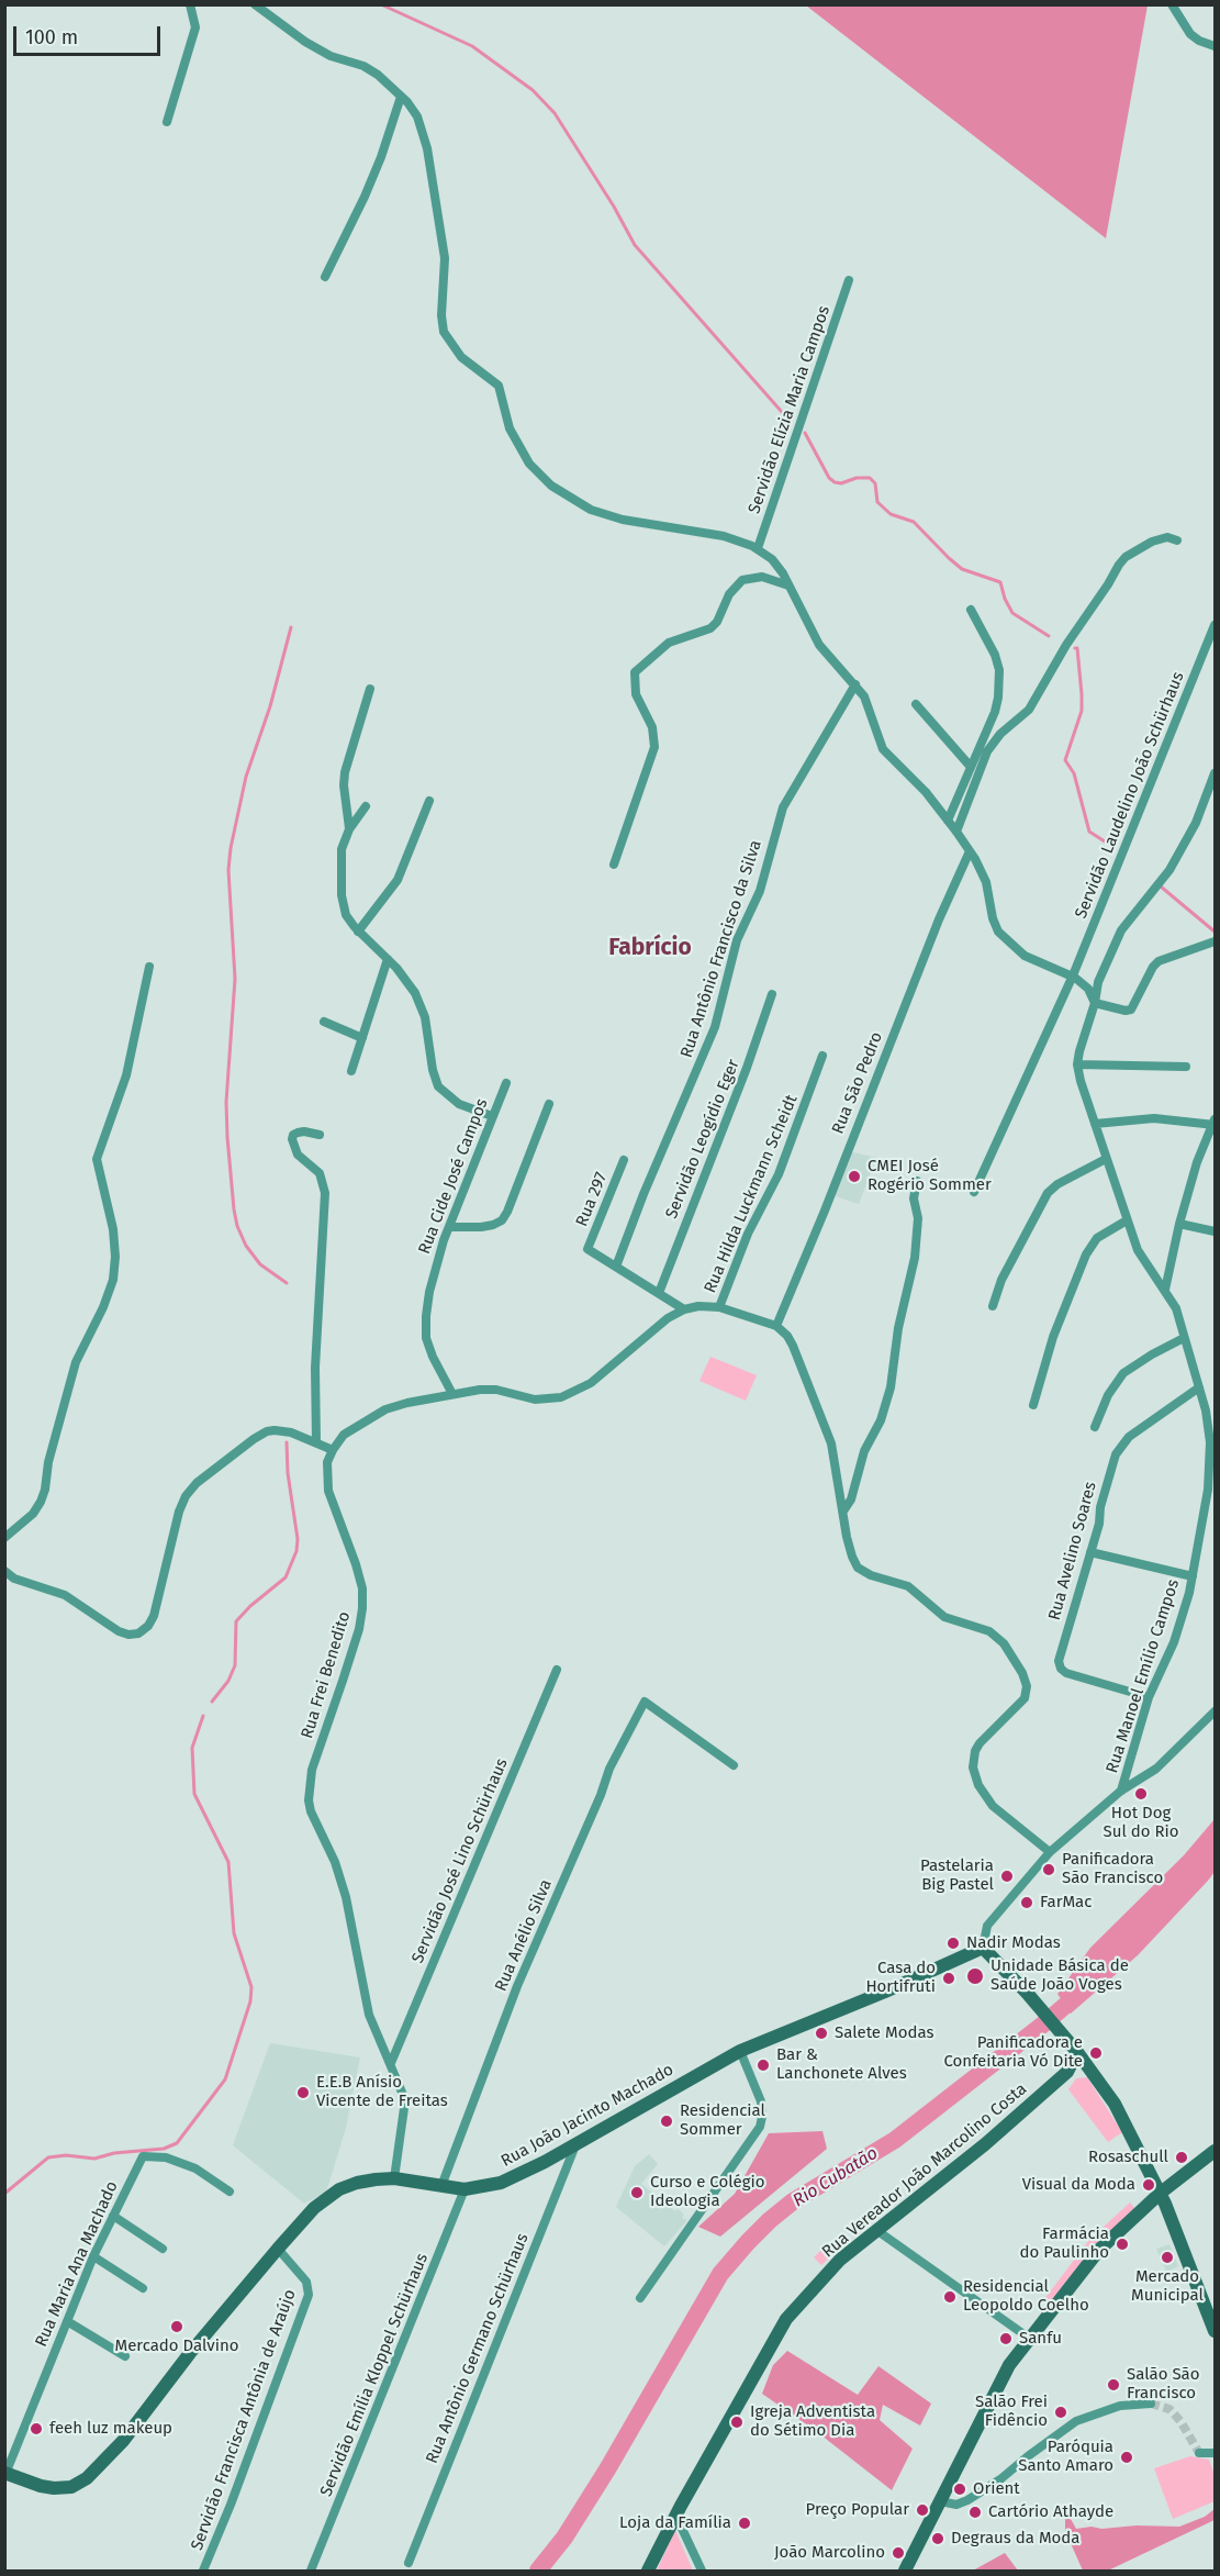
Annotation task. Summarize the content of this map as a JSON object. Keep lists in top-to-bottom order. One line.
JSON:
{"streets":{"main road":["Rua João Jacinto Machado","Rua Vereador João Marcolino Costa"],"street":["Servidão Elízia Maria Campos","Servidão Laudelino João Schürhaus","Rua Antônio Francisco da Silva","Rua São Pedro","Servidão Leogídio Eger","Rua Cide José Campos","Rua Hilda Luckmann Scheidt","Rua 297","Rua Avelino Soares","Rua Frei Benedito","Rua Manoel Emílio Campos","Servidão José Lino Schürhaus","Rua Anélio Silva","Rua Maria Ana Machado","Rua Antônio Germano Schürhaus","Servidão Emília Kloppel Schürhaus","Servidão Francisca Antônia de Araújo"]},"crossings":[["Rua Antônio Francisco da Silva","Rua 297"],["Rua Avelino Soares","Rua Manoel Emílio Campos"],["Rua Frei Benedito","Servidão José Lino Schürhaus"],["Rua Frei Benedito","Rua João Jacinto Machado"],["Rua Anélio Silva","Rua João Jacinto Machado"],["Rua João Jacinto Machado","Rua Maria Ana Machado"],["Rua João Jacinto Machado","Rua Antônio Germano Schürhaus"],["Rua João Jacinto Machado","Servidão Emília Kloppel Schürhaus"],["Rua João Jacinto Machado","Servidão Francisca Antônia de Araújo"]],"districts":["Fabrício"],"water":["Rio Cubatão"],"places":["CMEI José Rogério Sommer","Hot Dog Sul do Rio","Panificadora São Francisco","Pastelaria Big Pastel","FarMac","Nadir Modas","Unidade Básica de Saúde João Voges","Casa do Hortifruti","Salete Modas","Panificadora e Confeitaria Vó Dite","Bar & Lanchonete Alves","E.E.B Anísio Vicente de Freitas","Residencial Sommer","Rosaschull","Visual da Moda","Curso e Colégio Ideologia","Farmácia do Paulinho","Mercado Municipal","Residencial Leopoldo Coelho","Mercado Dalvino","Sanfu","Salão São Francisco","Salão Frei Fidêncio","Igreja Adventista do Sétimo Dia","feeh luz makeup","Paróquia Santo Amaro","Orient","Preço Popular","Cartório Athayde","Loja da Família","Degraus da Moda","João Marcolino"],"scale_bar":"100 m"}
